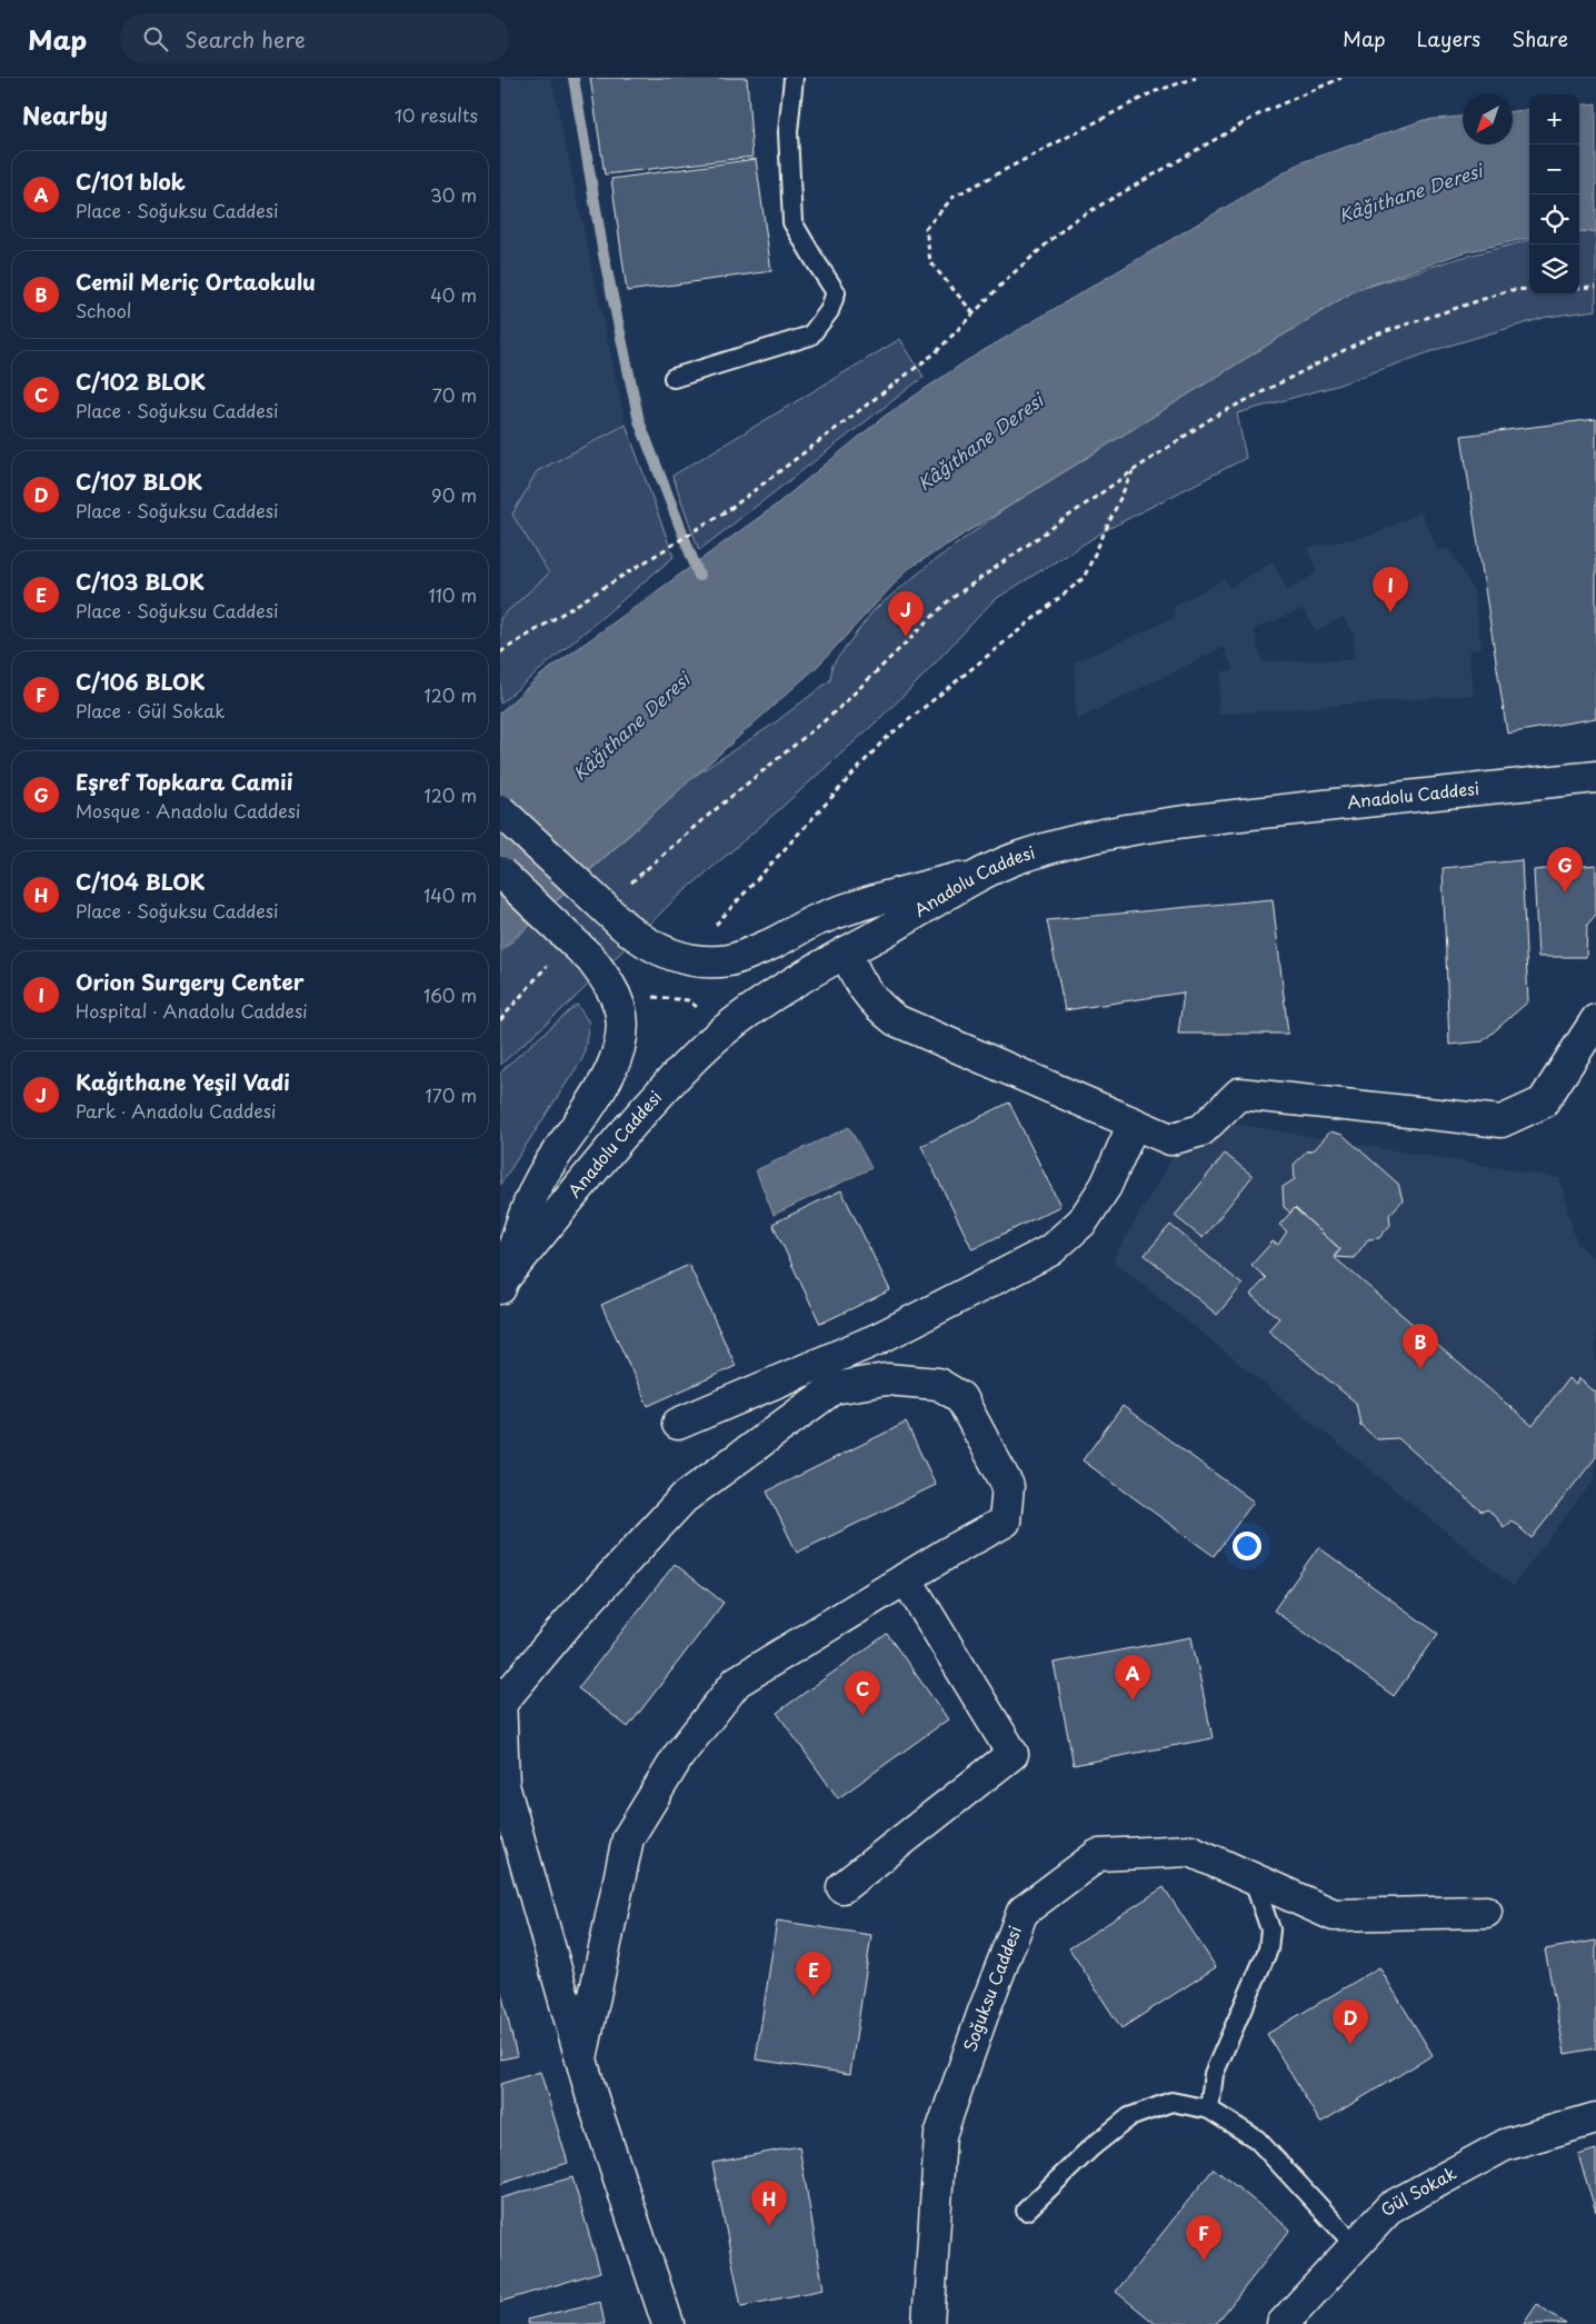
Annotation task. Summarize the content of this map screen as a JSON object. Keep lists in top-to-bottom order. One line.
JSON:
{"streets":{"street":["Anadolu Caddesi","Soğuksu Caddesi","Gül Sokak"]},"water":["Kâğıthane Deresi"],"north":"bottom left","page":{"header":"Map","search":"Search here","nav":["Map","Layers","Share"],"heading":["Nearby","10 results"],"map_buttons":["+","−"],"list":[{"mark":"A","name":"C/101 blok","note":"Place · Soğuksu Caddesi","value":"30 m"},{"mark":"B","name":"Cemil Meriç Ortaokulu","note":"School","value":"40 m"},{"mark":"C","name":"C/102 BLOK","note":"Place · Soğuksu Caddesi","value":"70 m"},{"mark":"D","name":"C/107 BLOK","note":"Place · Soğuksu Caddesi","value":"90 m"},{"mark":"E","name":"C/103 BLOK","note":"Place · Soğuksu Caddesi","value":"110 m"},{"mark":"F","name":"C/106 BLOK","note":"Place · Gül Sokak","value":"120 m"},{"mark":"G","name":"Eşref Topkara Camii","note":"Mosque · Anadolu Caddesi","value":"120 m"},{"mark":"H","name":"C/104 BLOK","note":"Place · Soğuksu Caddesi","value":"140 m"},{"mark":"I","name":"Orion Surgery Center","note":"Hospital · Anadolu Caddesi","value":"160 m"},{"mark":"J","name":"Kağıthane Yeşil Vadi","note":"Park · Anadolu Caddesi","value":"170 m"}],"pins":["I","J","G","B","A","C","E","D","H","F"]}}
